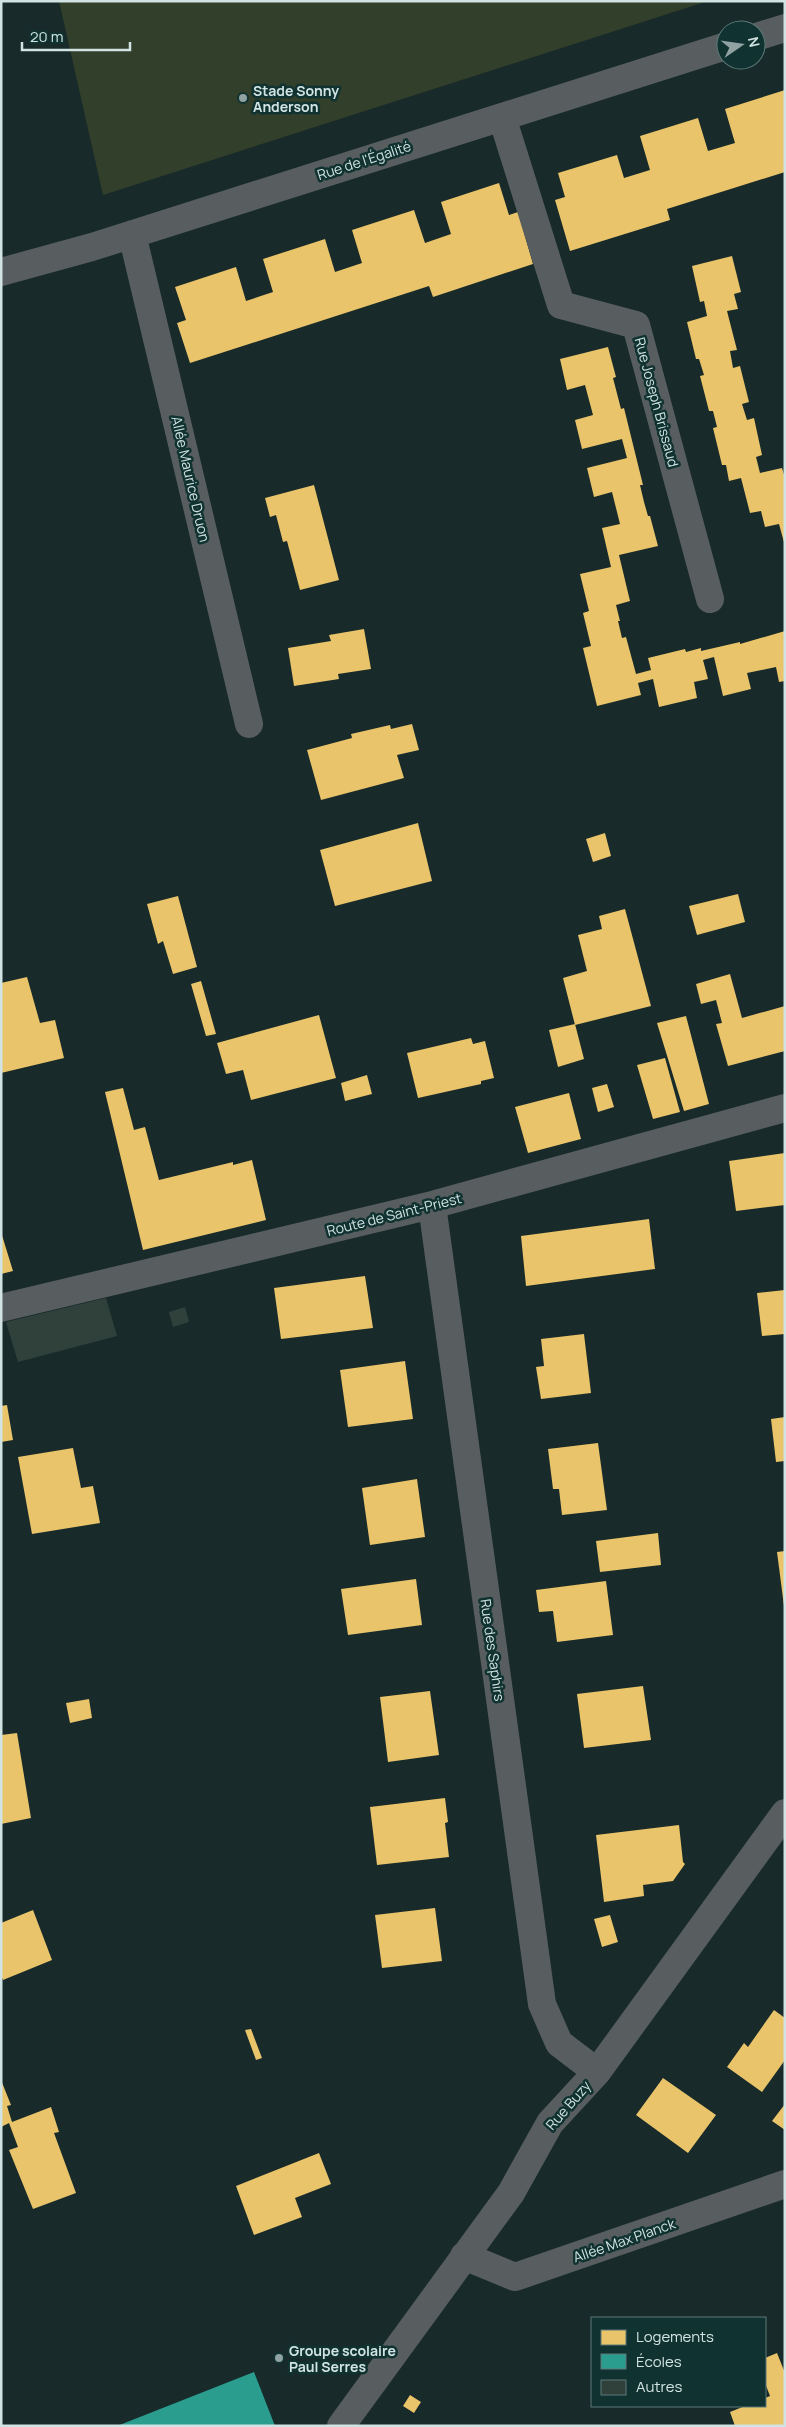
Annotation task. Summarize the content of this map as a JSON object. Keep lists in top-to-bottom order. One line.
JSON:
{"streets":{"street":["Rue de l'Égalité","Rue Joseph Brissaud","Allée Maurice Druon","Route de Saint-Priest","Rue des Saphirs","Rue Buzy","Allée Max Planck"]},"crossings":[["Rue de l'Égalité","Rue Joseph Brissaud"],["Rue de l'Égalité","Allée Maurice Druon"],["Route de Saint-Priest","Rue des Saphirs"],["Rue des Saphirs","Rue Buzy"],["Rue Buzy","Allée Max Planck"]],"places":["Stade Sonny Anderson","Groupe scolaire Paul Serres"],"legend":["Logements","Écoles","Autres"],"scale_bar":"20 m","north":"right"}
